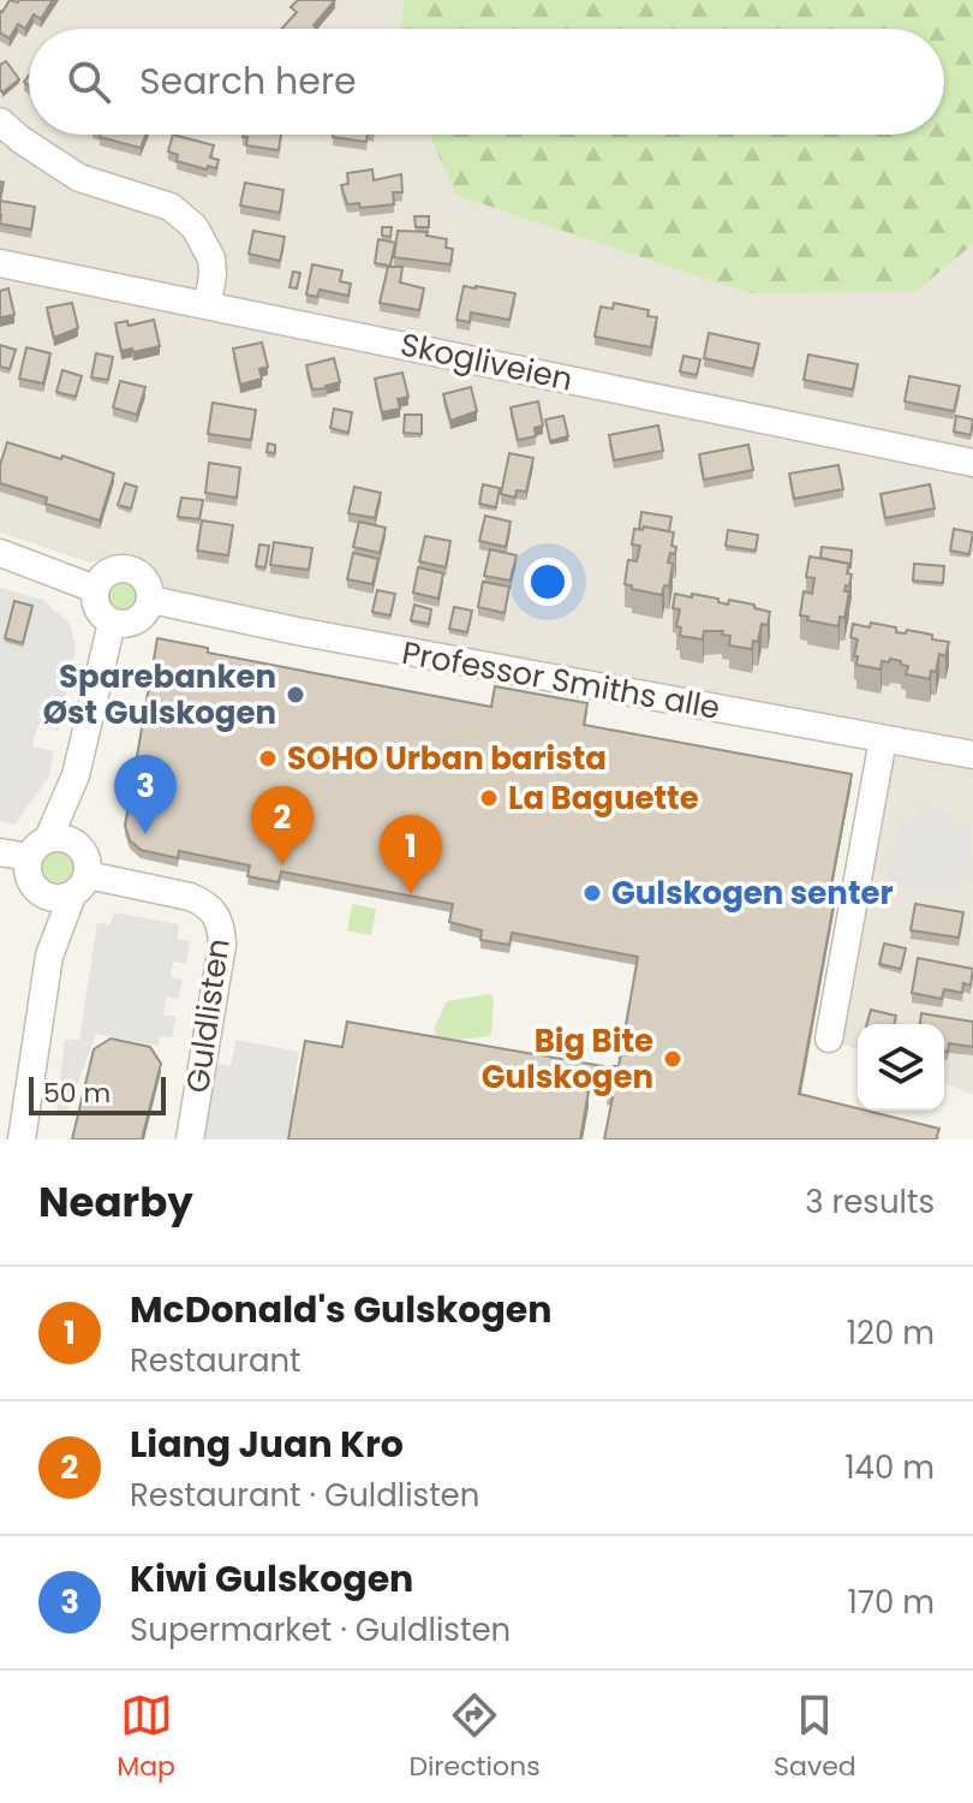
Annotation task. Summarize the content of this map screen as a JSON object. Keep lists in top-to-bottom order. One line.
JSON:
{"streets":{"street":["Skogliveien","Professor Smiths alle","Guldlisten"]},"places":["Sparebanken Øst Gulskogen","SOHO Urban barista","La Baguette","Gulskogen senter","Big Bite Gulskogen"],"scale_bar":"50 m","page":{"search":"Search here","pins":["3","2","1"],"scale":"50 m","heading":["Nearby","3 results"],"list":[{"mark":"1","name":"McDonald's Gulskogen","note":"Restaurant","value":"120 m"},{"mark":"2","name":"Liang Juan Kro","note":"Restaurant · Guldlisten","value":"140 m"},{"mark":"3","name":"Kiwi Gulskogen","note":"Supermarket · Guldlisten","value":"170 m"}],"nav":["Map","Directions","Saved"]}}
